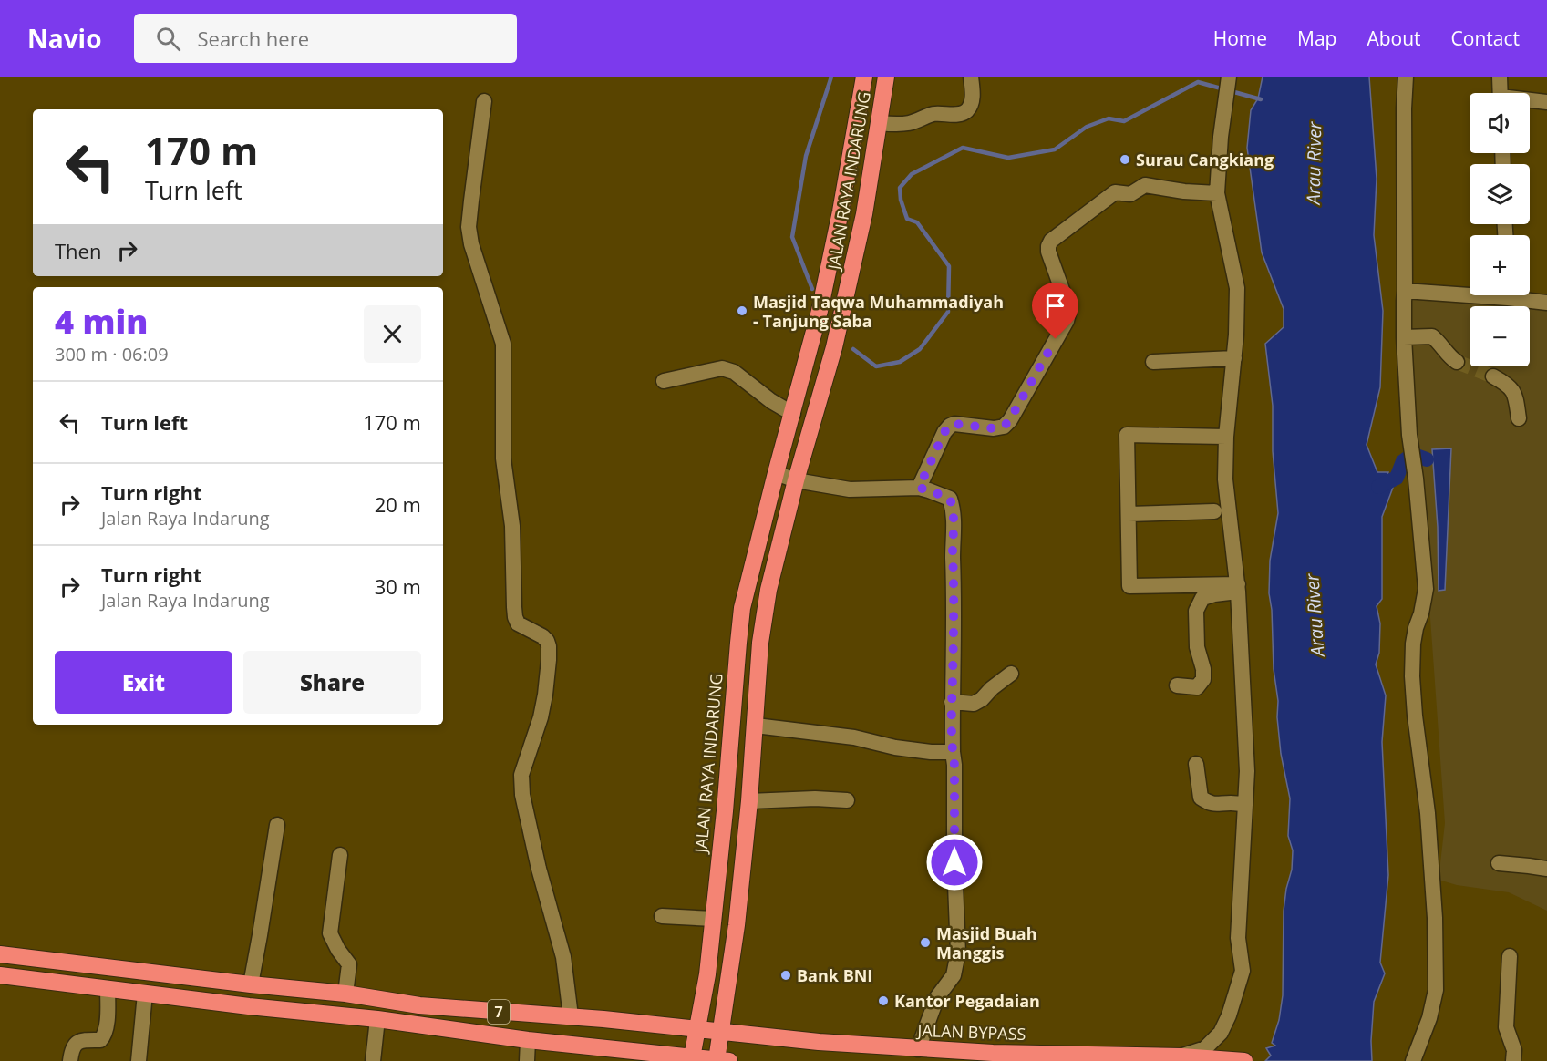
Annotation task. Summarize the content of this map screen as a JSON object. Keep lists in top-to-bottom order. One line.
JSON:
{"streets":{"highway":["JALAN RAYA INDARUNG","7","JALAN BYPASS"]},"crossings":[["JALAN RAYA INDARUNG","7"],["JALAN RAYA INDARUNG","JALAN BYPASS"],["7","JALAN BYPASS"]],"water":["Arau River"],"places":["Surau Cangkiang","Masjid Taqwa Muhammadiyah - Tanjung Saba","Masjid Buah Manggis","Bank BNI","Kantor Pegadaian"],"page":{"header":"Navio","search":"Search here","nav":["Home","Map","About","Contact"],"map_buttons":["+","−"],"turn":["170 m","Turn left"],"then":"Then","heading":["4 min","300 m · 06:09"],"list":[{"name":"Turn left","value":"170 m"},{"name":"Turn right","note":"Jalan Raya Indarung","value":"20 m"},{"name":"Turn right","note":"Jalan Raya Indarung","value":"30 m"}],"buttons":["Exit","Share"]}}
